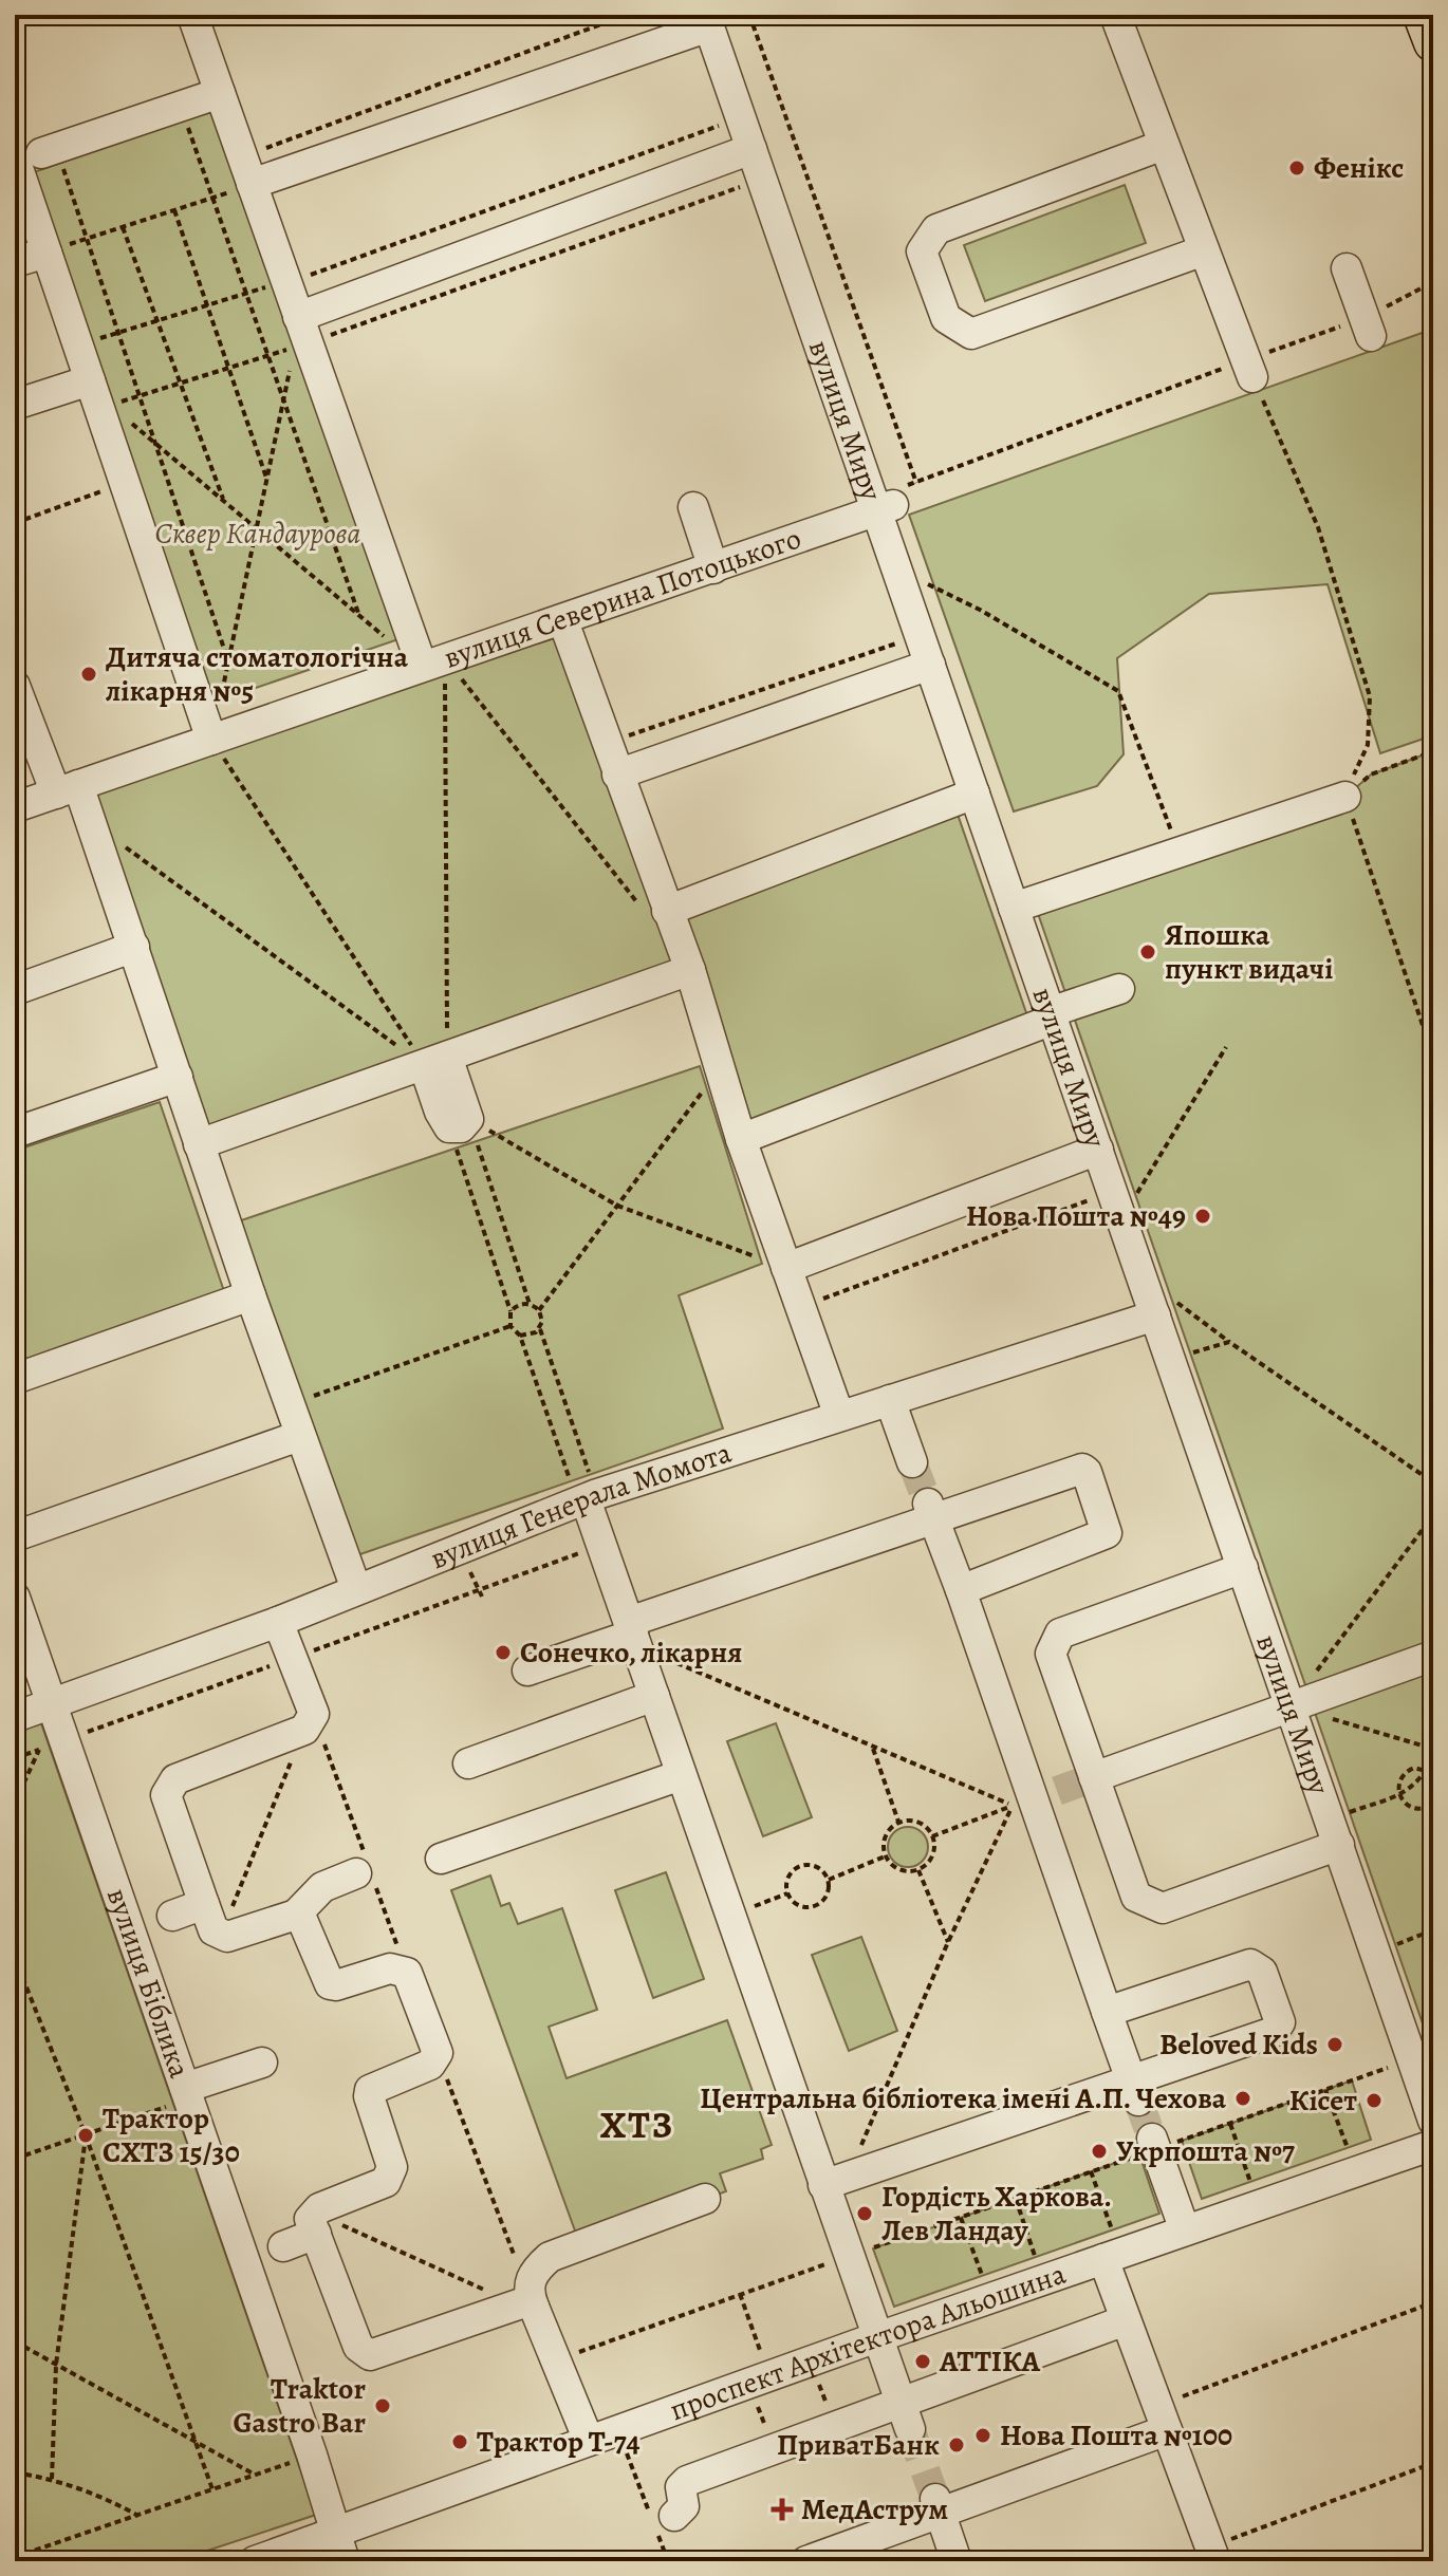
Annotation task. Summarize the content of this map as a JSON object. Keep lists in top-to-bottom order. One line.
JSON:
{"streets":{"street":["вулиця Миру","вулиця Северина Потоцького","вулиця Генерала Момота","вулиця Біблика","проспект Архітектора Альошина"]},"crossings":[["вулиця Миру","вулиця Северина Потоцького"],["вулиця Миру","вулиця Генерала Момота"],["вулиця Генерала Момота","вулиця Біблика"],["вулиця Біблика","проспект Архітектора Альошина"]],"districts":["ХТЗ"],"parks":["Сквер Кандаурова"],"places":{"other":["Фенікс","Дитяча стоматологiчна лiкарня №5","Япошка пункт видачі","Нова Пошта №49","Сонечко, лікарня","Beloved Kids","Центральна бібліотека імені А.П. Чехова","Кісет","Трактор СХТЗ 15/30","Укрпошта №7","Гордість Харкова. Лев Ландау","АТТІКА","Traktor Gastro Bar","Нова Пошта №100","Трактор Т-74","ПриватБанк"],"health":["МедАструм"]}}
